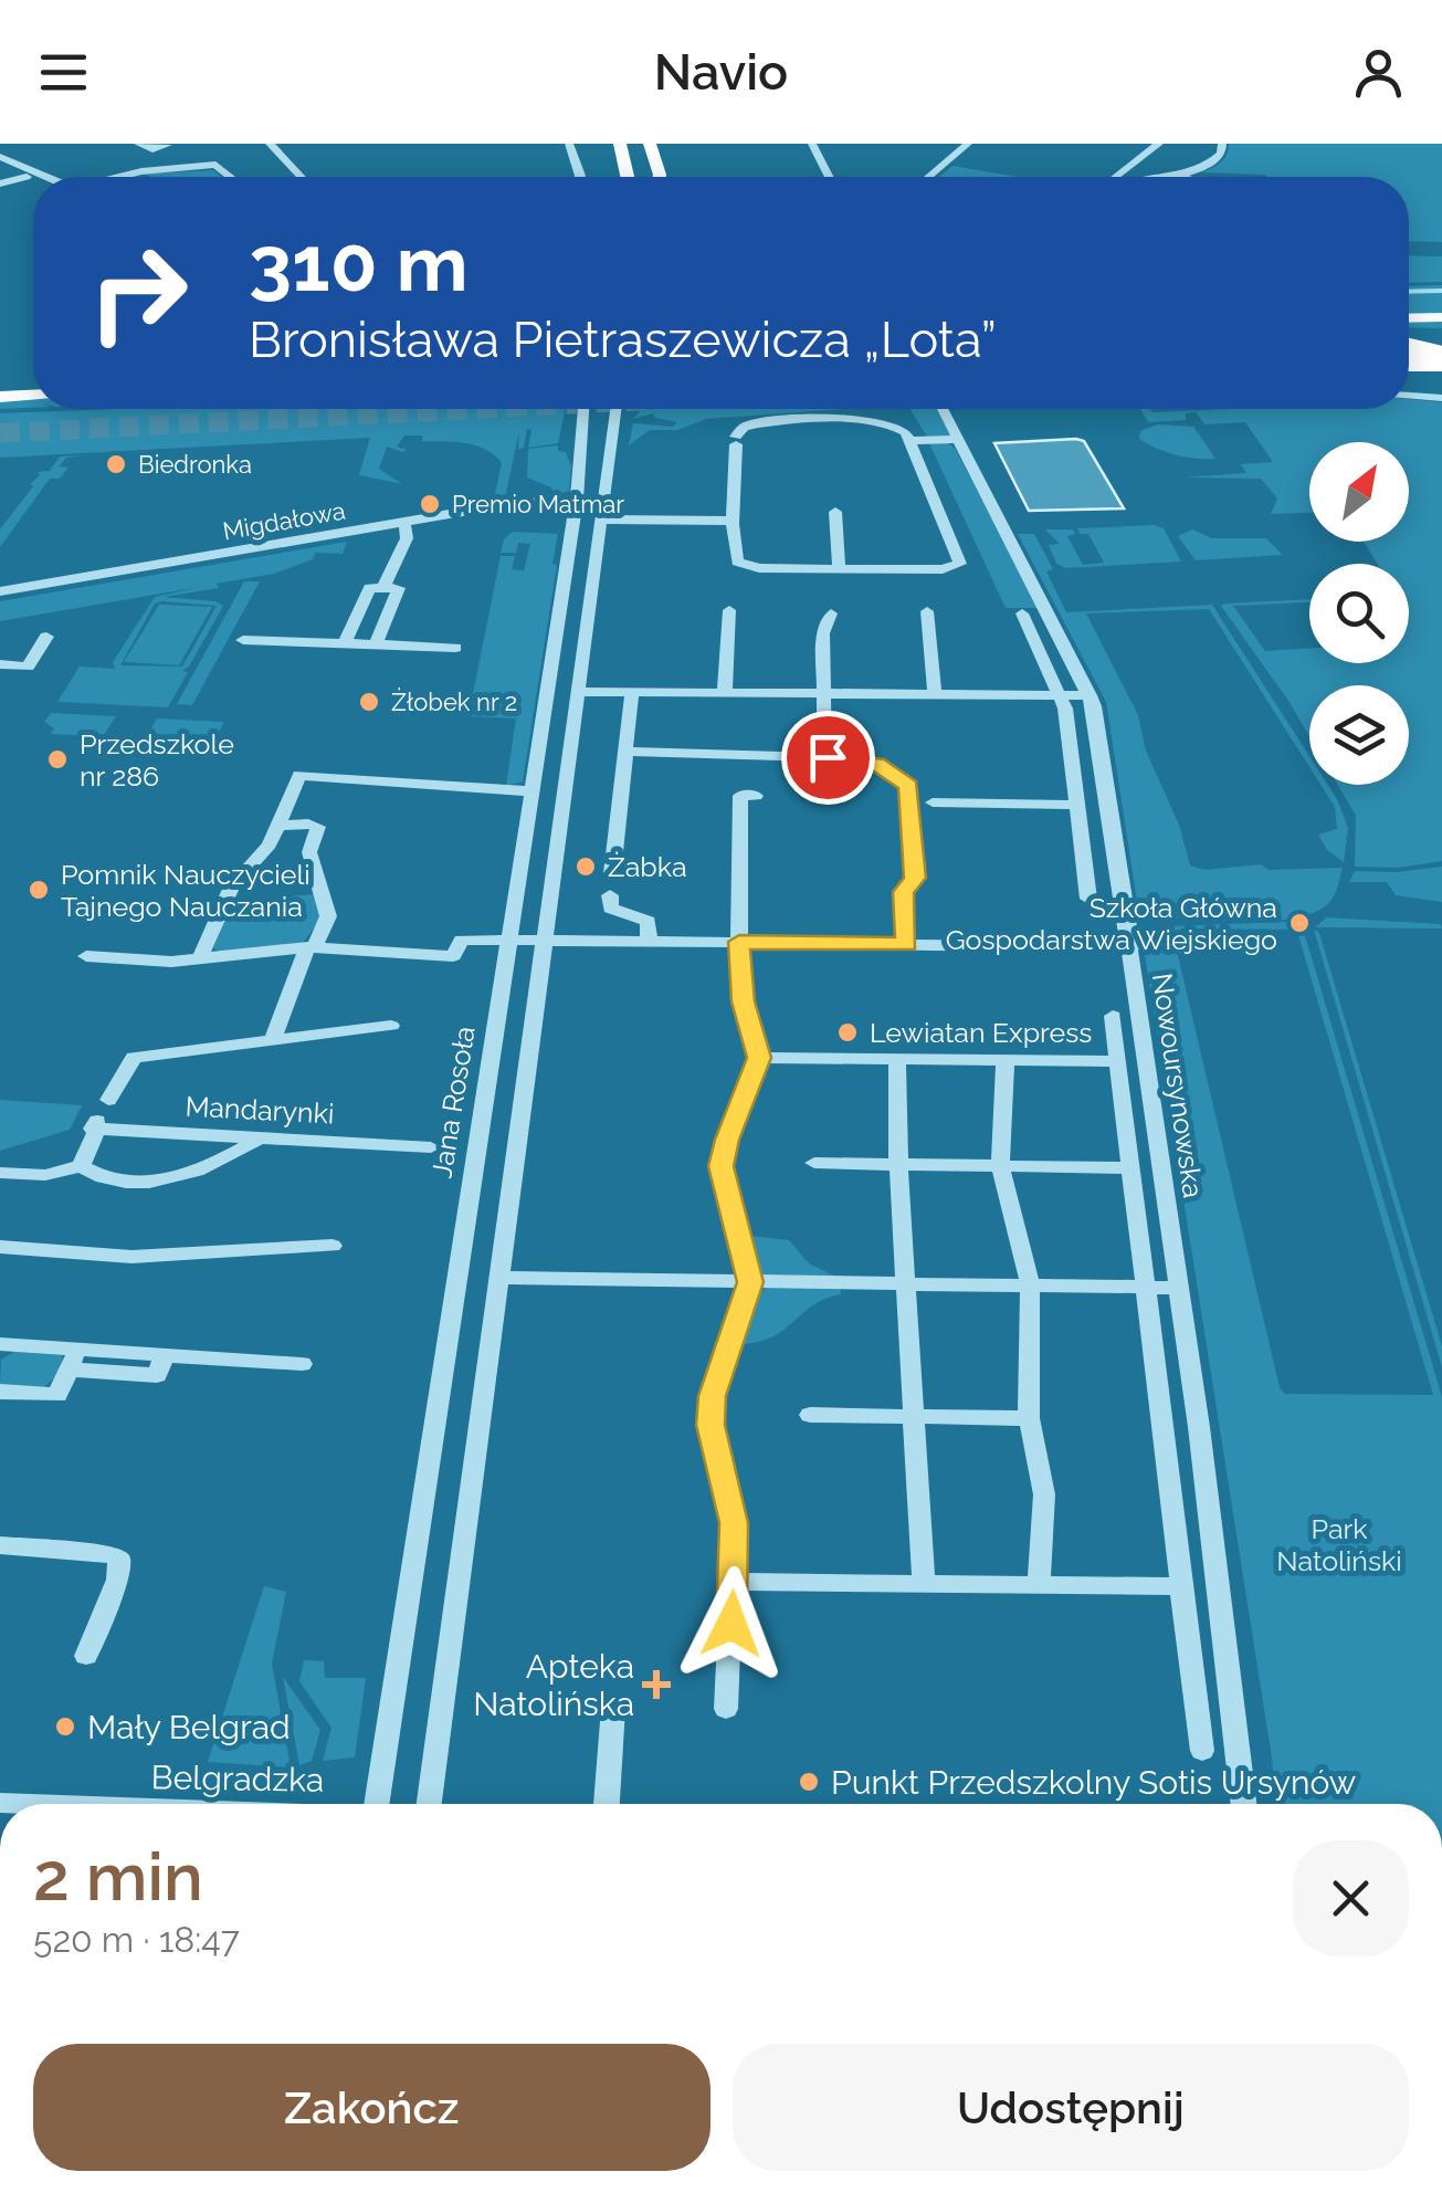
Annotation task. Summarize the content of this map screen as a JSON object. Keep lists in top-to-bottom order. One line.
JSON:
{"streets":{"street":["Migdałowa","Nowoursynowska","Jana Rosoła","Mandarynki"]},"crossings":[["Migdałowa","Jana Rosoła"]],"parks":["Park Natoliński"],"places":{"other":["Biedronka","Premio Matmar","Żłobek nr 2","Przedszkole nr 286","Żabka","Pomnik Nauczycieli Tajnego Nauczania","Szkoła Główna Gospodarstwa Wiejskiego","Lewiatan Express","Mały Belgrad","Punkt Przedszkolny Sotis Ursynów"],"health":["Apteka Natolińska"]},"north":"top right","page":{"header":"Navio","turn":["310 m","Bronisława Pietraszewicza „Lota”"],"heading":["2 min","520 m · 18:47"],"buttons":["Zakończ","Udostępnij"]}}
